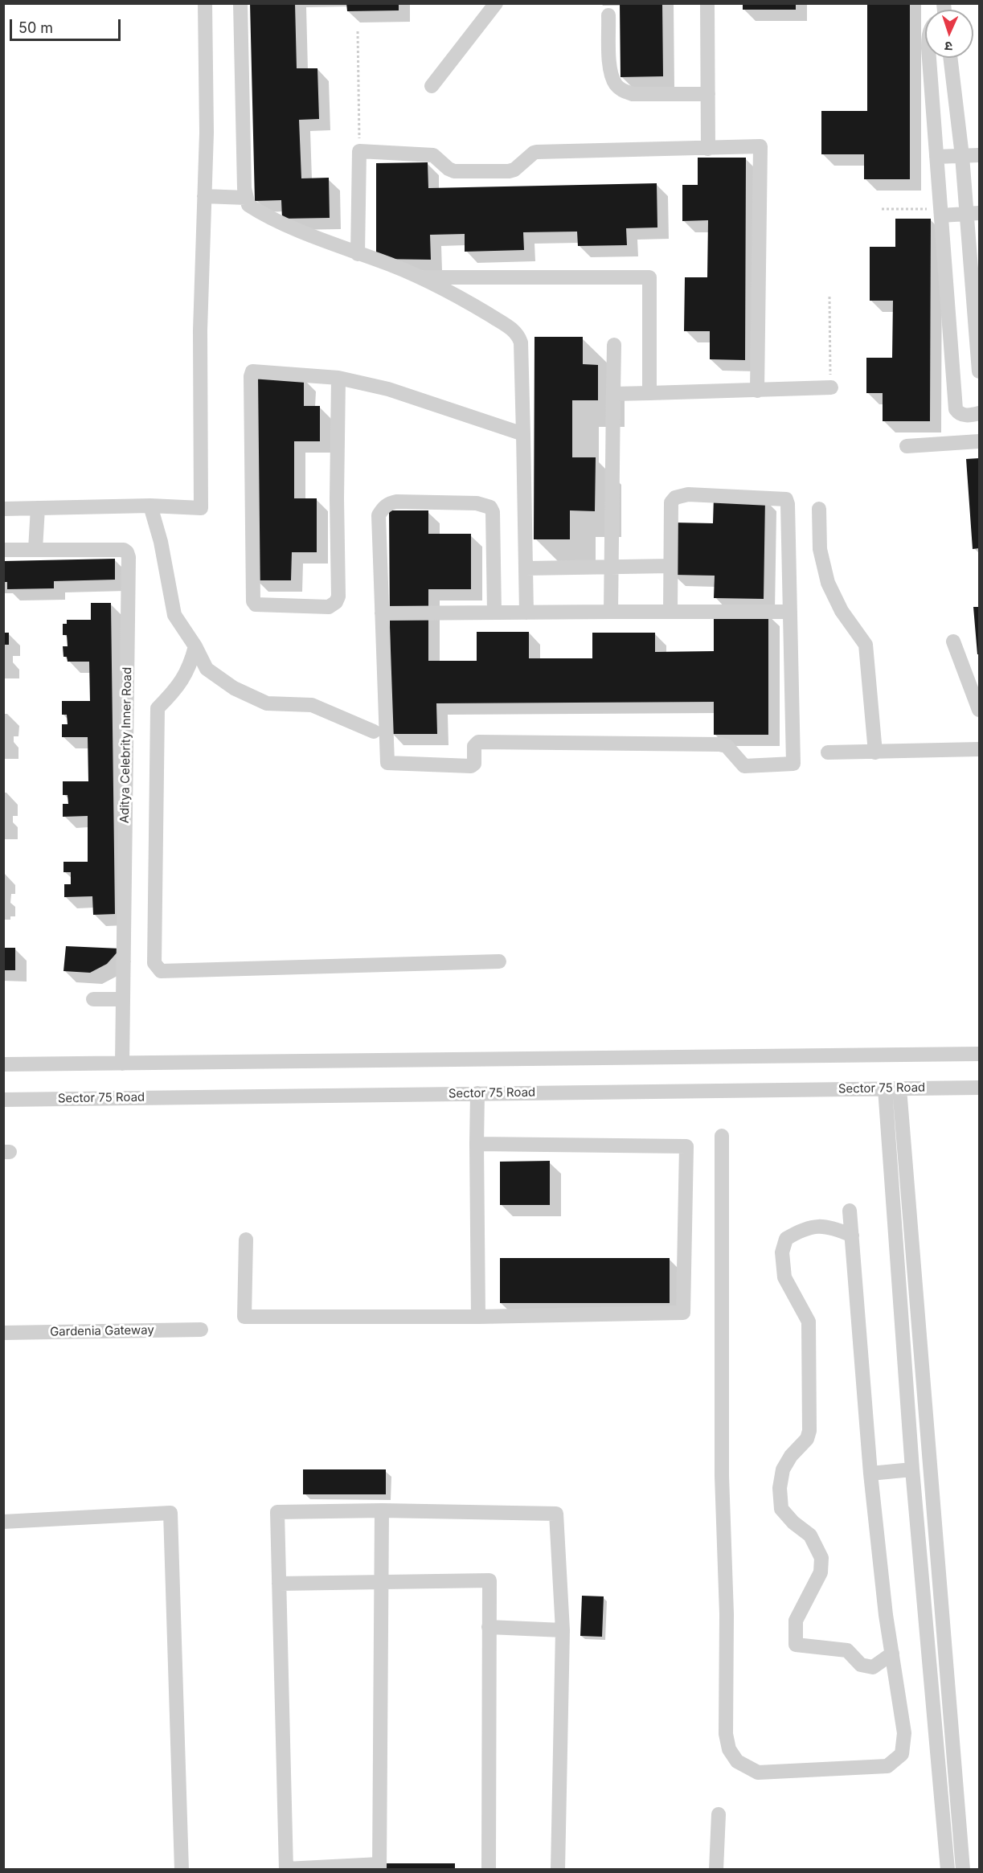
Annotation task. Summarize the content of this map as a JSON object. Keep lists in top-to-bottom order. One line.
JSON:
{"streets":{"street":["Aditya Celebrity Inner Road","Sector 75 Road","Gardenia Gateway"]},"scale_bar":"50 m","north":"bottom"}
